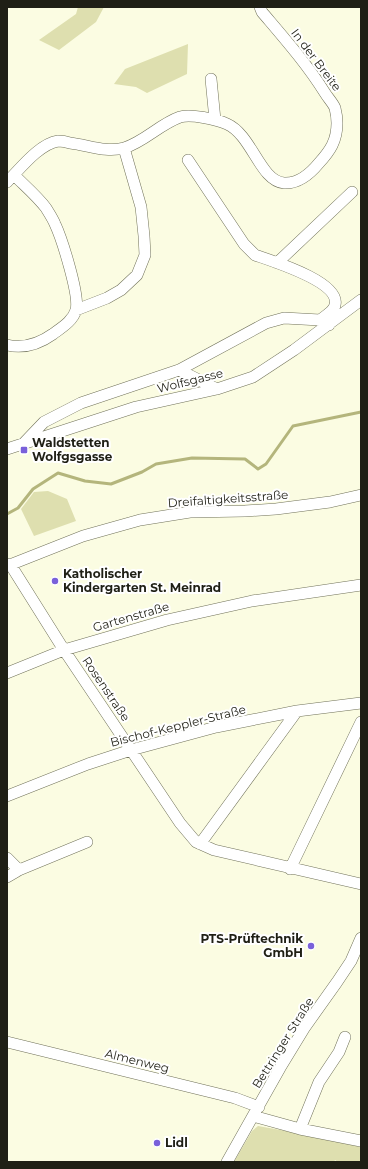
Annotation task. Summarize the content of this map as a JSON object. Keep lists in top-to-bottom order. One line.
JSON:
{"streets":{"street":["In der Breite","Wolfsgasse","Dreifaltigkeitsstraße","Gartenstraße","Rosenstraße","Bischof-Keppler-Straße","Bettringer Straße","Almenweg"]},"crossings":[["Dreifaltigkeitsstraße","Rosenstraße"],["Gartenstraße","Rosenstraße"],["Rosenstraße","Bischof-Keppler-Straße"],["Bettringer Straße","Almenweg"]],"places":{"transit":["Waldstetten Wolfgsgasse"],"other":["Katholischer Kindergarten St. Meinrad","PTS-Prüftechnik GmbH","Lidl"]}}
